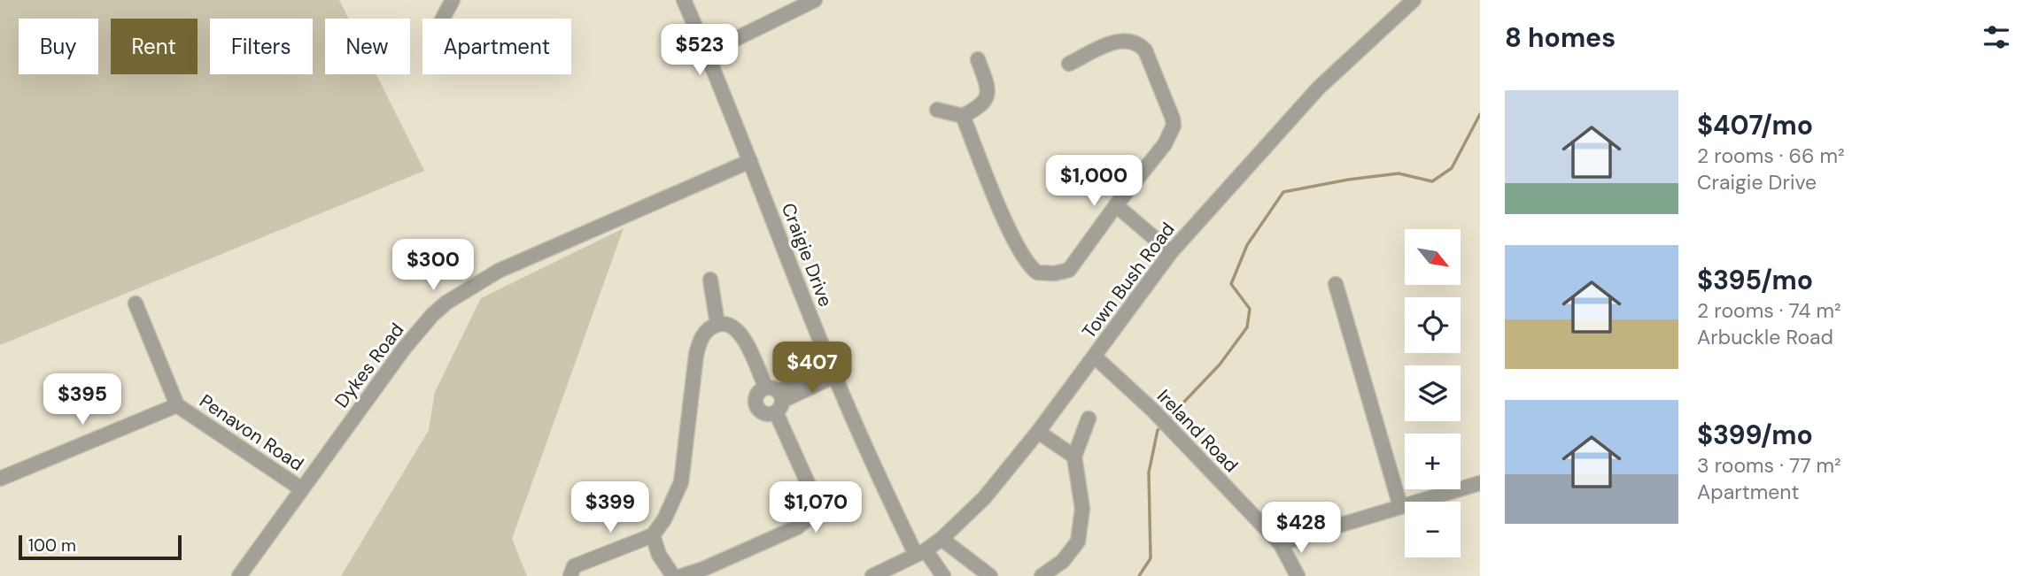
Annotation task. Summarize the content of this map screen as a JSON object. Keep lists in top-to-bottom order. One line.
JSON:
{"streets":{"street":["Craigie Drive","Town Bush Road","Dykes Road","Ireland Road","Penavon Road"]},"crossings":[["Craigie Drive","Town Bush Road"],["Craigie Drive","Dykes Road"],["Town Bush Road","Ireland Road"],["Dykes Road","Penavon Road"]],"scale_bar":"100 m","north":"bottom right","page":{"heading":"8 homes","chip":["Buy","Rent","Filters","New","Apartment"],"price":["$523","$1,000","$300","$407","$395","$399","$1,070","$428"],"list":[{"name":"$407/mo","note":"2 rooms · 66 m² · Craigie Drive"},{"name":"$395/mo","note":"2 rooms · 74 m² · Arbuckle Road"},{"name":"$399/mo","note":"3 rooms · 77 m² · Apartment"}],"map_buttons":["+","−"],"scale":"100 m"}}
